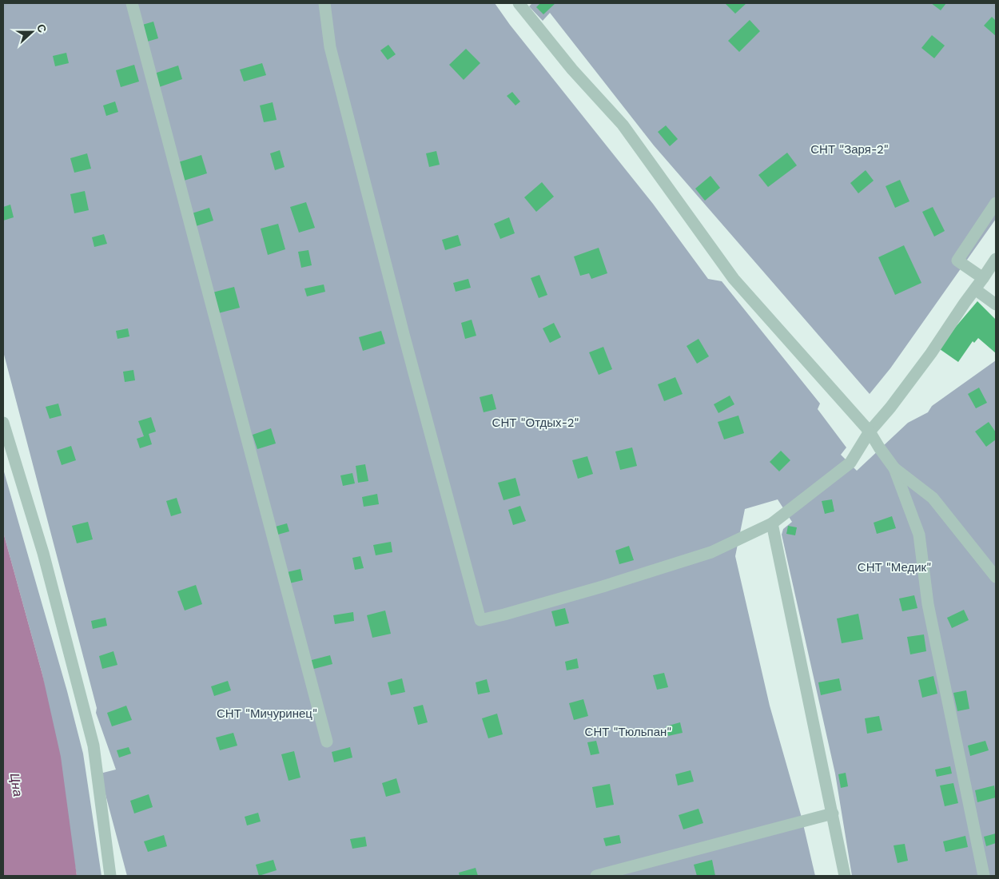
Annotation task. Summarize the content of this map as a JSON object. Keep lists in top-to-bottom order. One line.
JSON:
{"water":["Цна"],"parks":["СНТ \"Заря-2\"","СНТ \"Отдых-2\"","СНТ \"Медик\"","СНТ \"Мичуринец\"","СНТ \"Тюльпан\""],"north":"right"}
